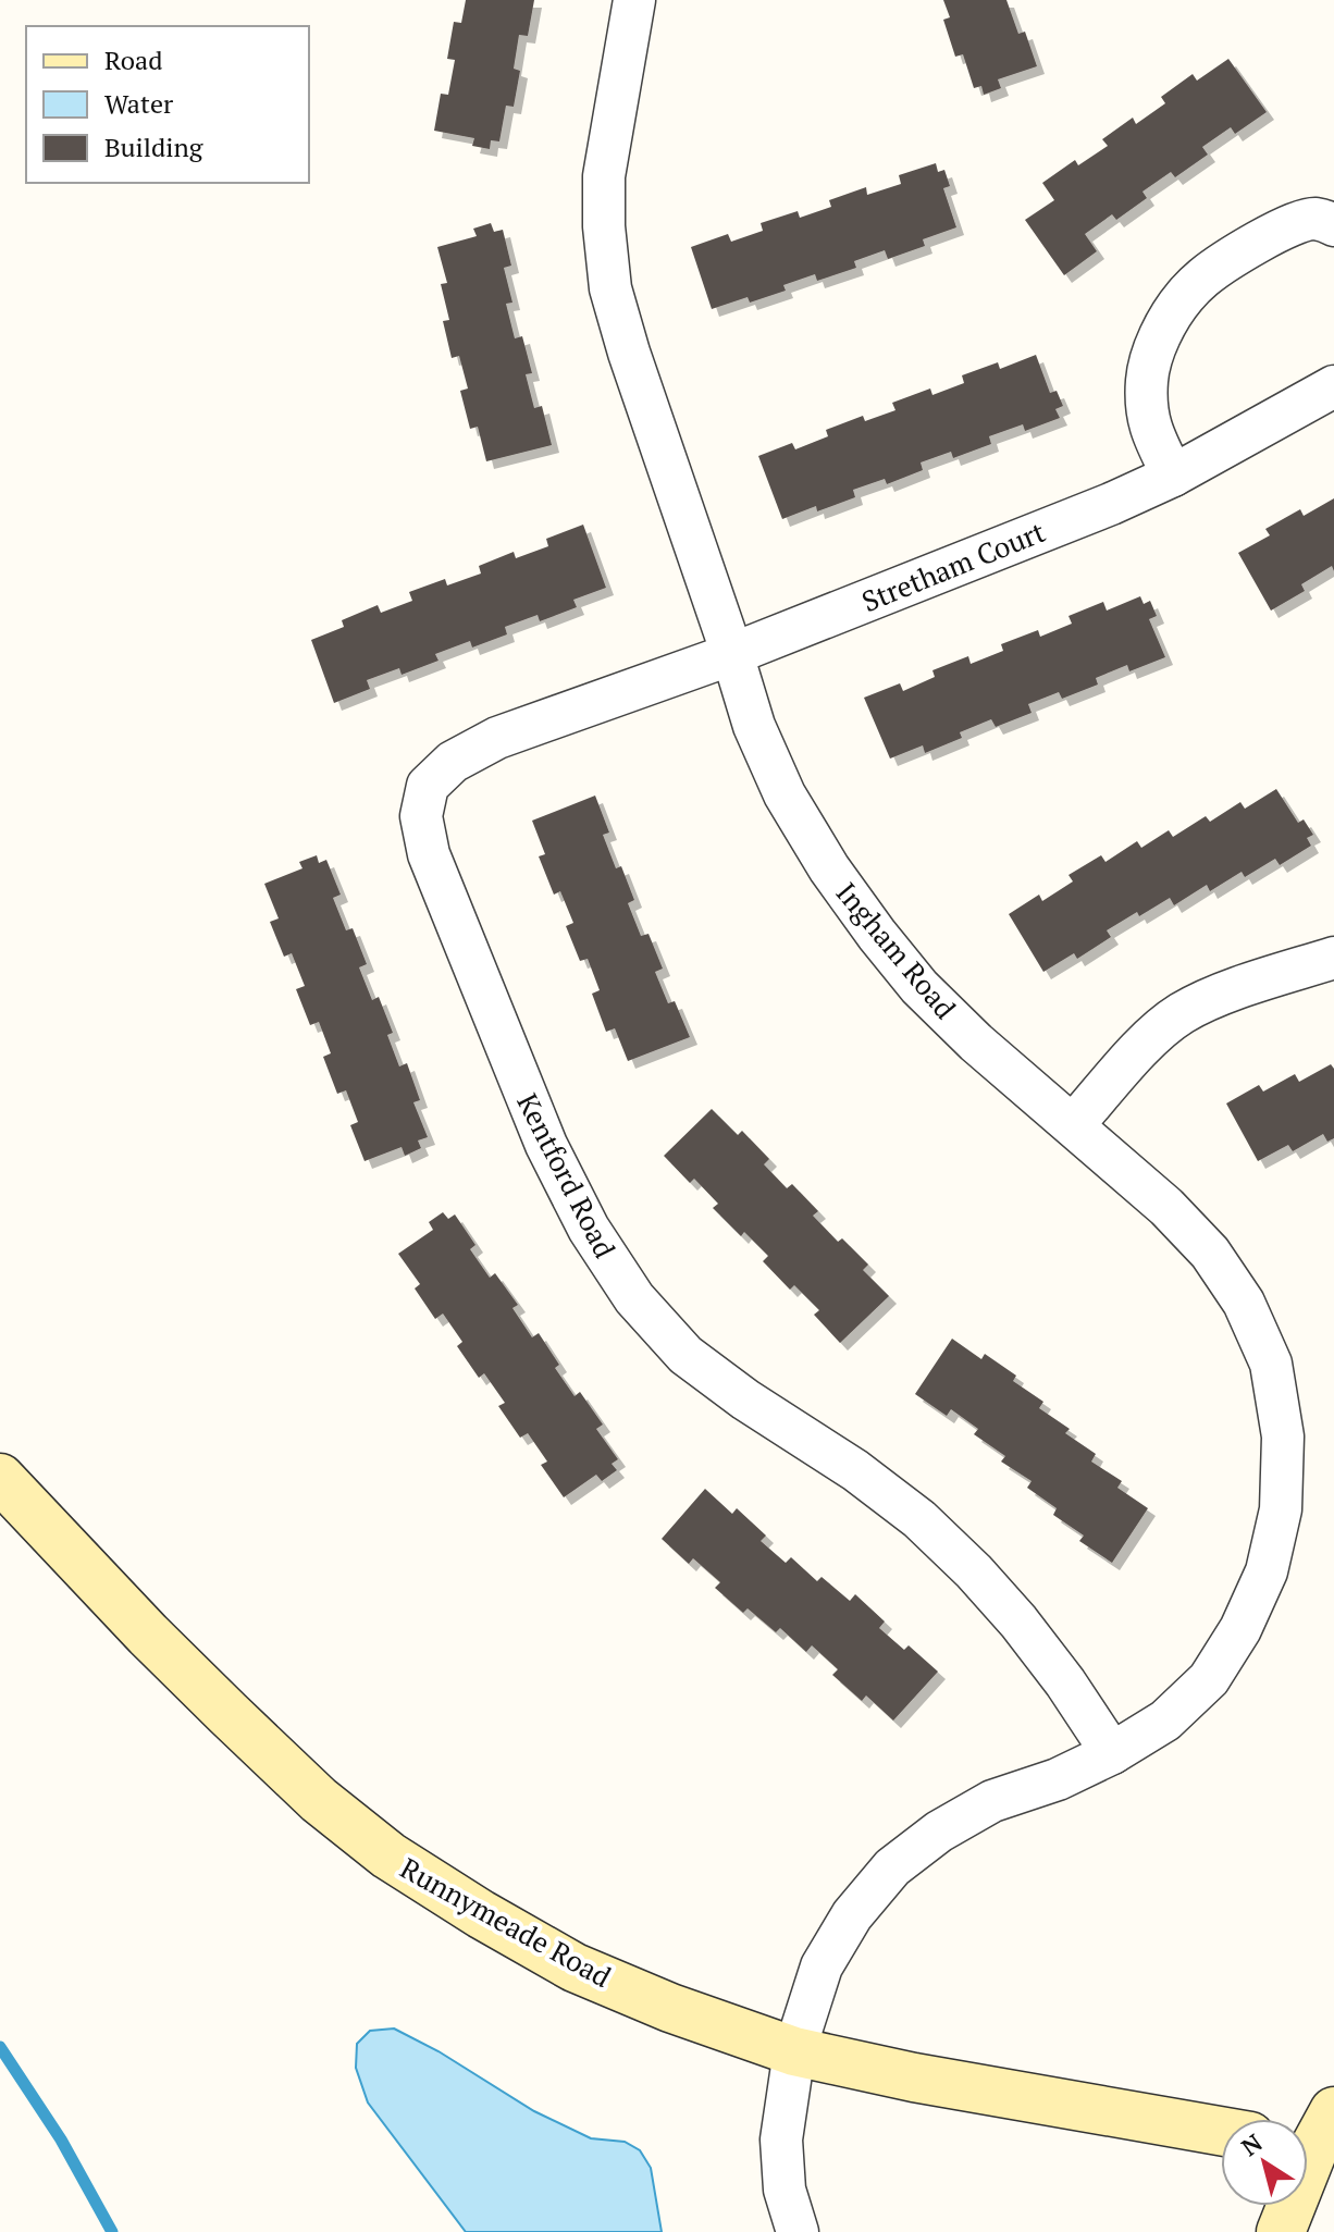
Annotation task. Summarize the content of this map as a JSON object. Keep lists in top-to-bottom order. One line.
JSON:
{"streets":{"street":["Stretham Court","Ingham Road","Kentford Road","Runnymeade Road"]},"crossings":[["Stretham Court","Ingham Road"],["Stretham Court","Kentford Road"],["Ingham Road","Kentford Road"],["Ingham Road","Runnymeade Road"]],"legend":["Road","Water","Building"],"north":"top left"}
